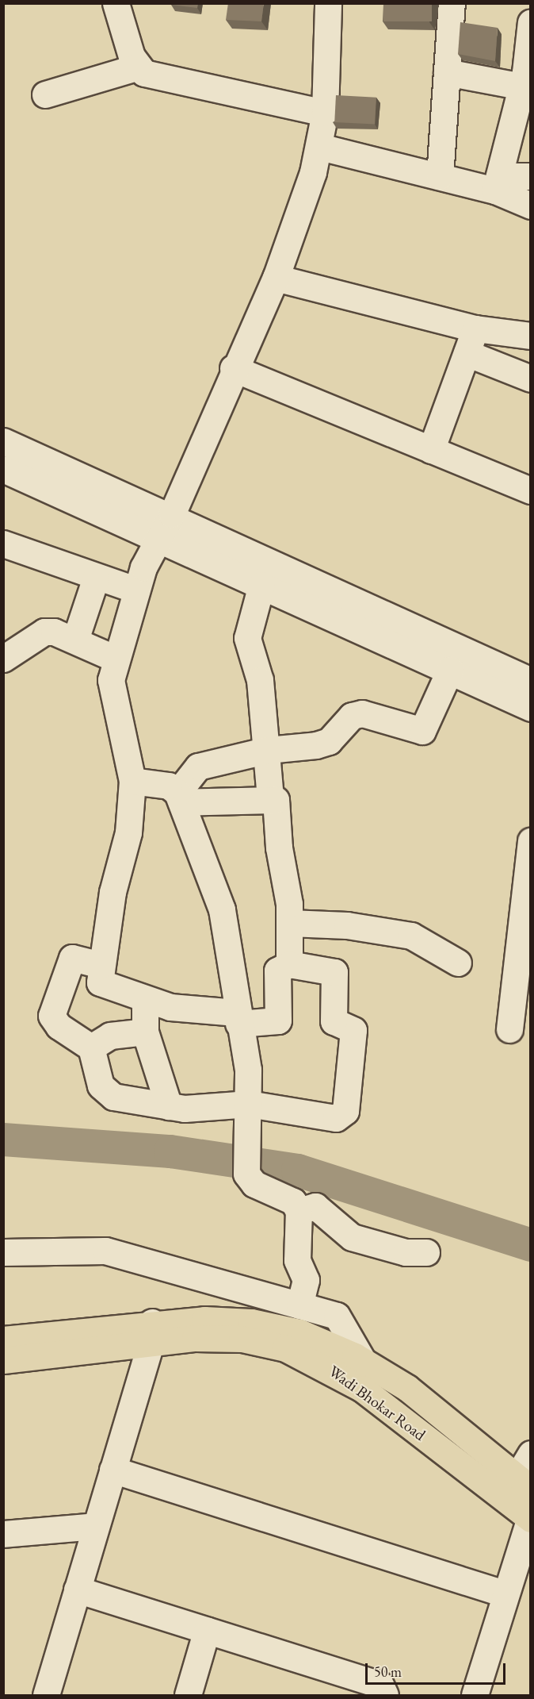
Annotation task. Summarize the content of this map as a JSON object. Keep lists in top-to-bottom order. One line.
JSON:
{"streets":{"main road":["Wadi Bhokar Road"]},"scale_bar":"50 m"}
